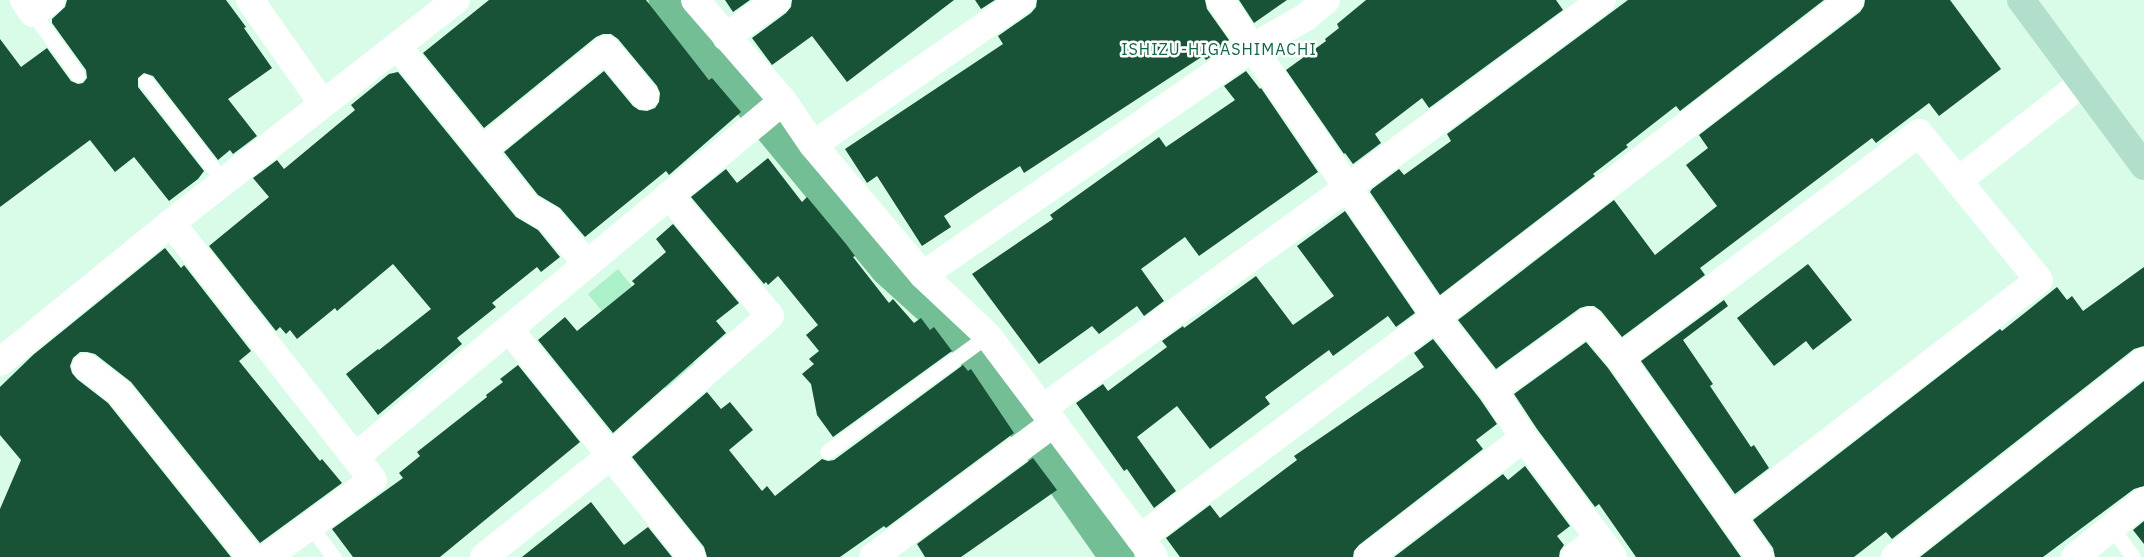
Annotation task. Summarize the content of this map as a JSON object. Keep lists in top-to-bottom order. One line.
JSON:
{"districts":["ISHIZU-HIGASHIMACHI"]}
